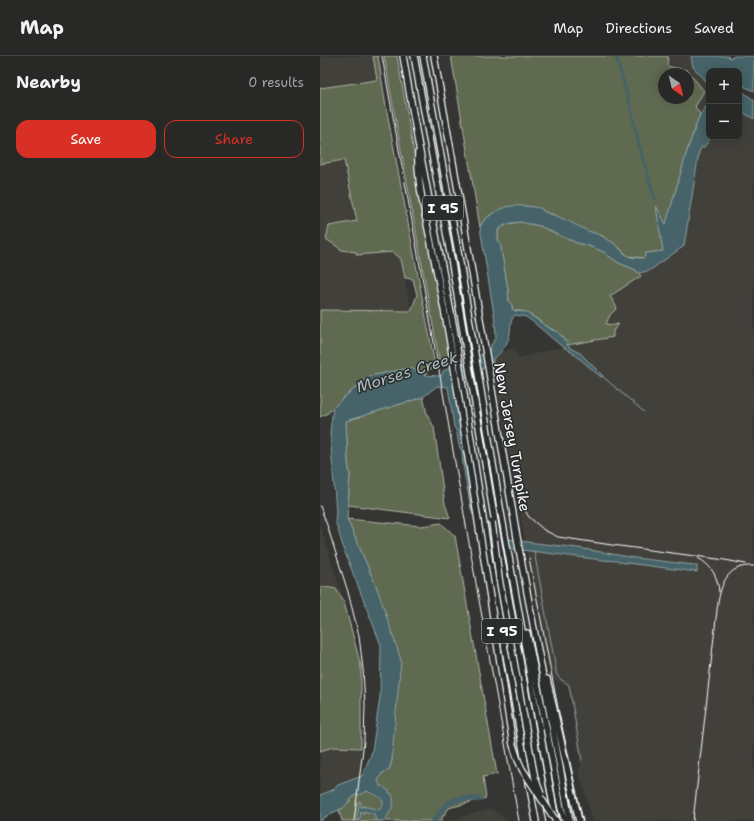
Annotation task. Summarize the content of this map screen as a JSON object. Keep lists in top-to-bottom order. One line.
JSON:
{"streets":{"highway":["I 95","New Jersey Turnpike"]},"water":["Morses Creek"],"north":"bottom right","page":{"header":"Map","nav":["Map","Directions","Saved"],"heading":["Nearby","0 results"],"map_buttons":["+","−"],"buttons":["Save","Share"]}}
